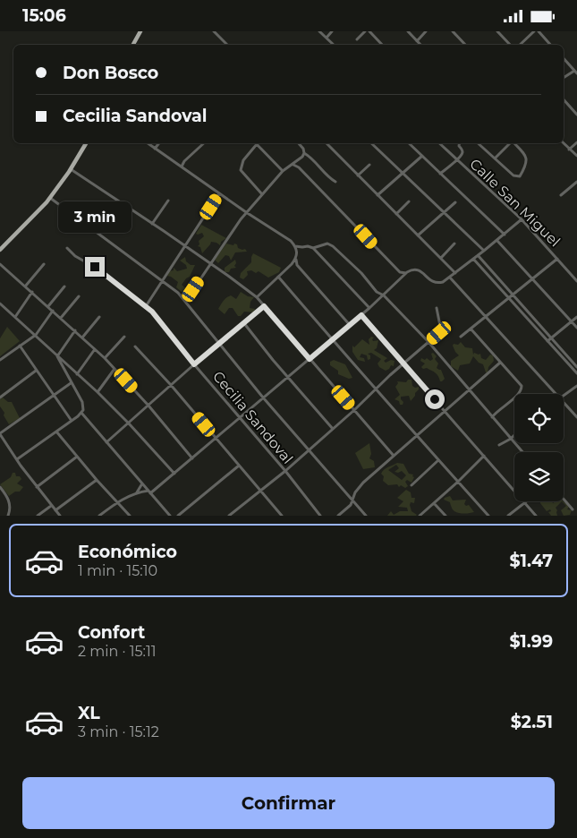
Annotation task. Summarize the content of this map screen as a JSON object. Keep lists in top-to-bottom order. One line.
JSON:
{"streets":{"street":["Calle San Miguel","Cecilia Sandoval"]},"page":{"status":"15:06","banner":["Don Bosco","Cecilia Sandoval"],"bubble":"3 min","list":[{"name":"Económico","note":"1 min · 15:10","value":"$1.47"},{"name":"Confort","note":"2 min · 15:11","value":"$1.99"},{"name":"XL","note":"3 min · 15:12","value":"$2.51"}],"buttons":"Confirmar"}}
